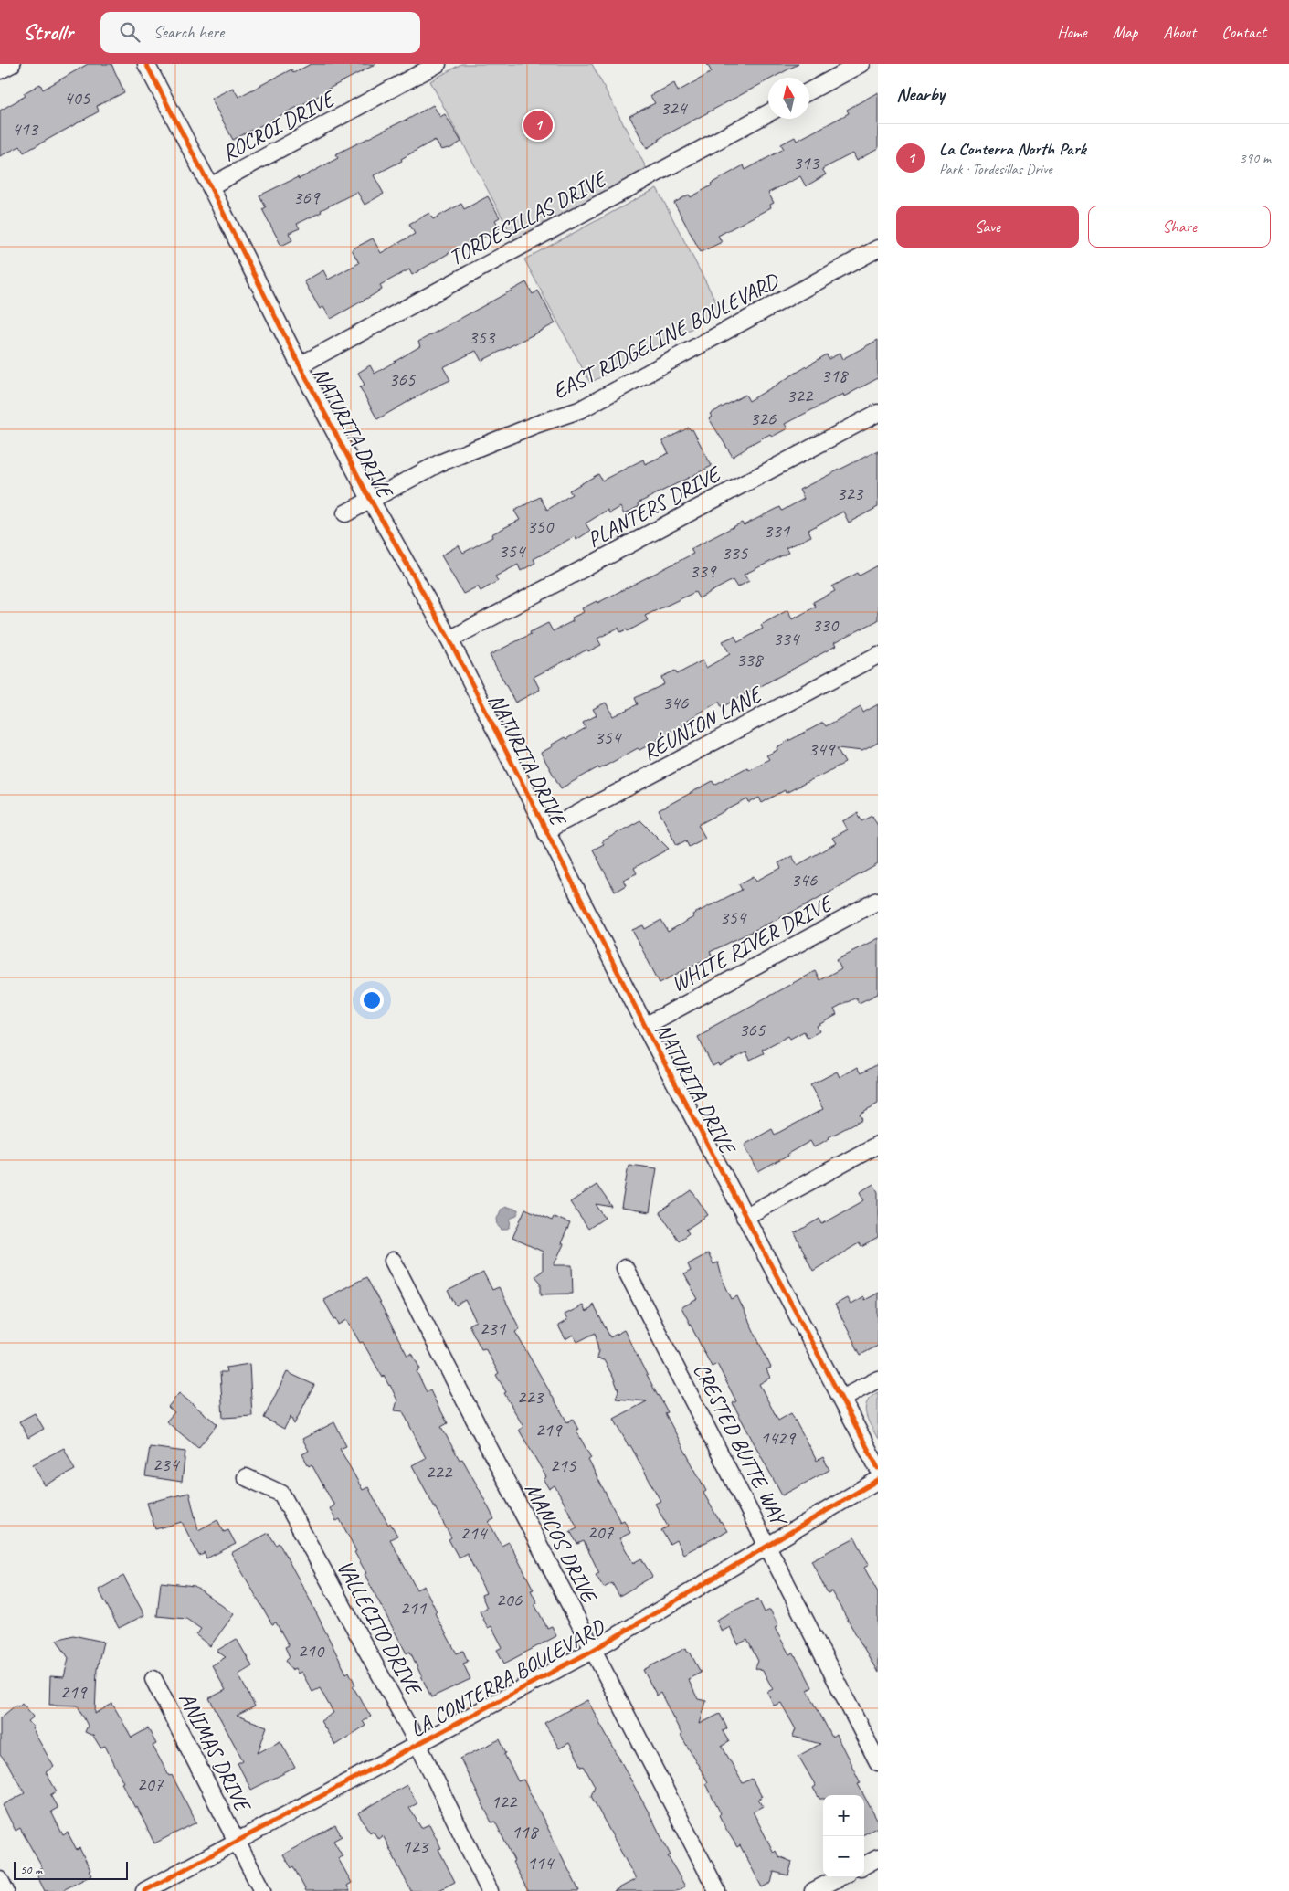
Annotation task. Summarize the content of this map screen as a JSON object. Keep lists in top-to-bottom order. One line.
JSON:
{"streets":{"street":["ROCROI DRIVE","TORDESILLAS DRIVE","EAST RIDGELINE BOULEVARD","NATURITA DRIVE","PLANTERS DRIVE","RÉUNION LANE","WHITE RIVER DRIVE","CRESTED BUTTE WAY","MANCOS DRIVE","VALLECITO DRIVE","LA CONTERRA BOULEVARD","ANIMAS DRIVE"]},"crossings":[["ROCROI DRIVE","NATURITA DRIVE"],["TORDESILLAS DRIVE","NATURITA DRIVE"],["EAST RIDGELINE BOULEVARD","NATURITA DRIVE"],["NATURITA DRIVE","PLANTERS DRIVE"],["NATURITA DRIVE","RÉUNION LANE"],["NATURITA DRIVE","WHITE RIVER DRIVE"],["CRESTED BUTTE WAY","LA CONTERRA BOULEVARD"],["MANCOS DRIVE","LA CONTERRA BOULEVARD"],["VALLECITO DRIVE","LA CONTERRA BOULEVARD"],["LA CONTERRA BOULEVARD","ANIMAS DRIVE"]],"house_numbers":["405","324","413","313","369","353","318","365","322","326","323","350","331","354","335","339","330","334","338","346","354","349","346","354","365","231","223","219","1429","234","215","222","207","214","206","211","210","219","207","122","118","123","114"],"scale_bar":"50 m","north":"top","page":{"header":"Strollr","search":"Search here","nav":["Home","Map","About","Contact"],"heading":"Nearby","pins":"1","list":[{"mark":"1","name":"La Conterra North Park","note":"Park · Tordesillas Drive","value":"390 m"}],"buttons":["Save","Share"],"map_buttons":["+","−"],"scale":"50 m"}}
